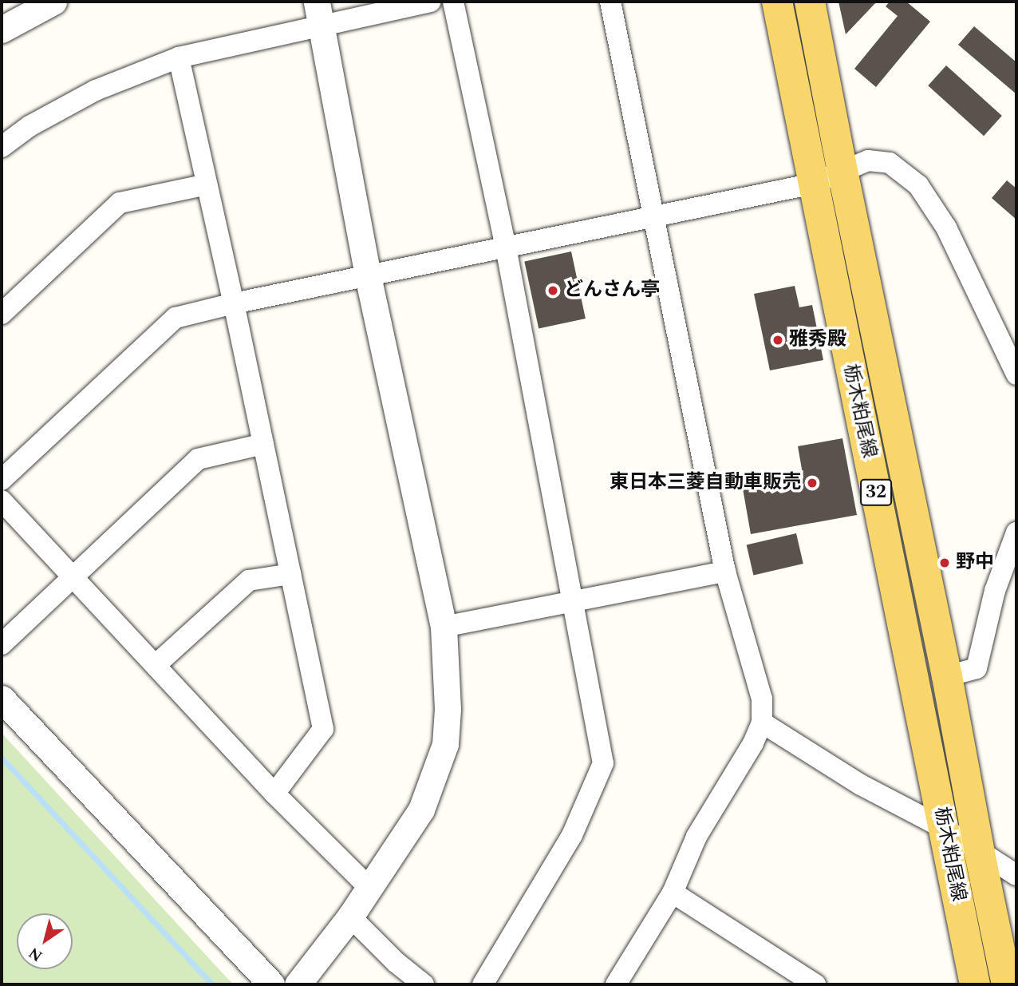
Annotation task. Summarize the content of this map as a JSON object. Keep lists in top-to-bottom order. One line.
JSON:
{"streets":{"main road":["栃木粕尾線","32"]},"places":["どんさん亭","雅秀殿","東日本三菱自動車販売","野中"],"north":"bottom left"}
